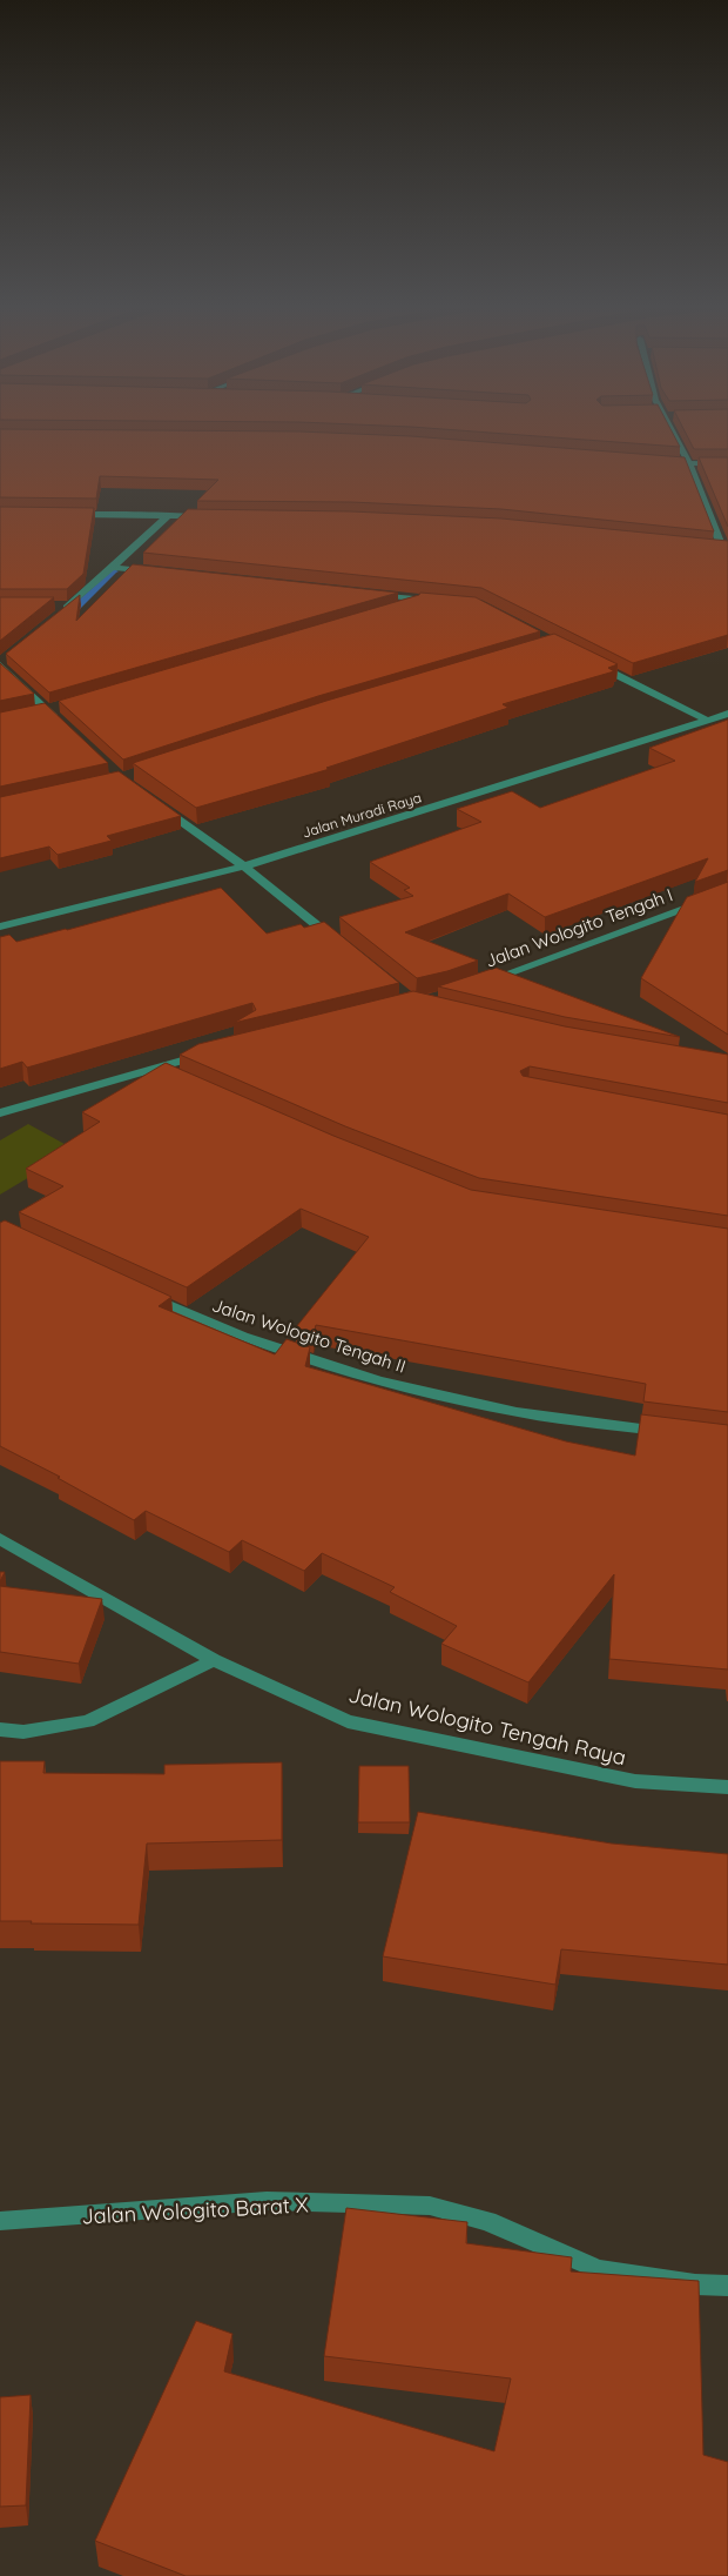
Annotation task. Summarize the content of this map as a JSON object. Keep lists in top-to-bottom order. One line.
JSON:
{"streets":{"street":["Jalan Muradi Raya","Jalan Wologito Tengah I","Jalan Wologito Tengah II","Jalan Wologito Tengah Raya","Jalan Wologito Barat X"]}}
